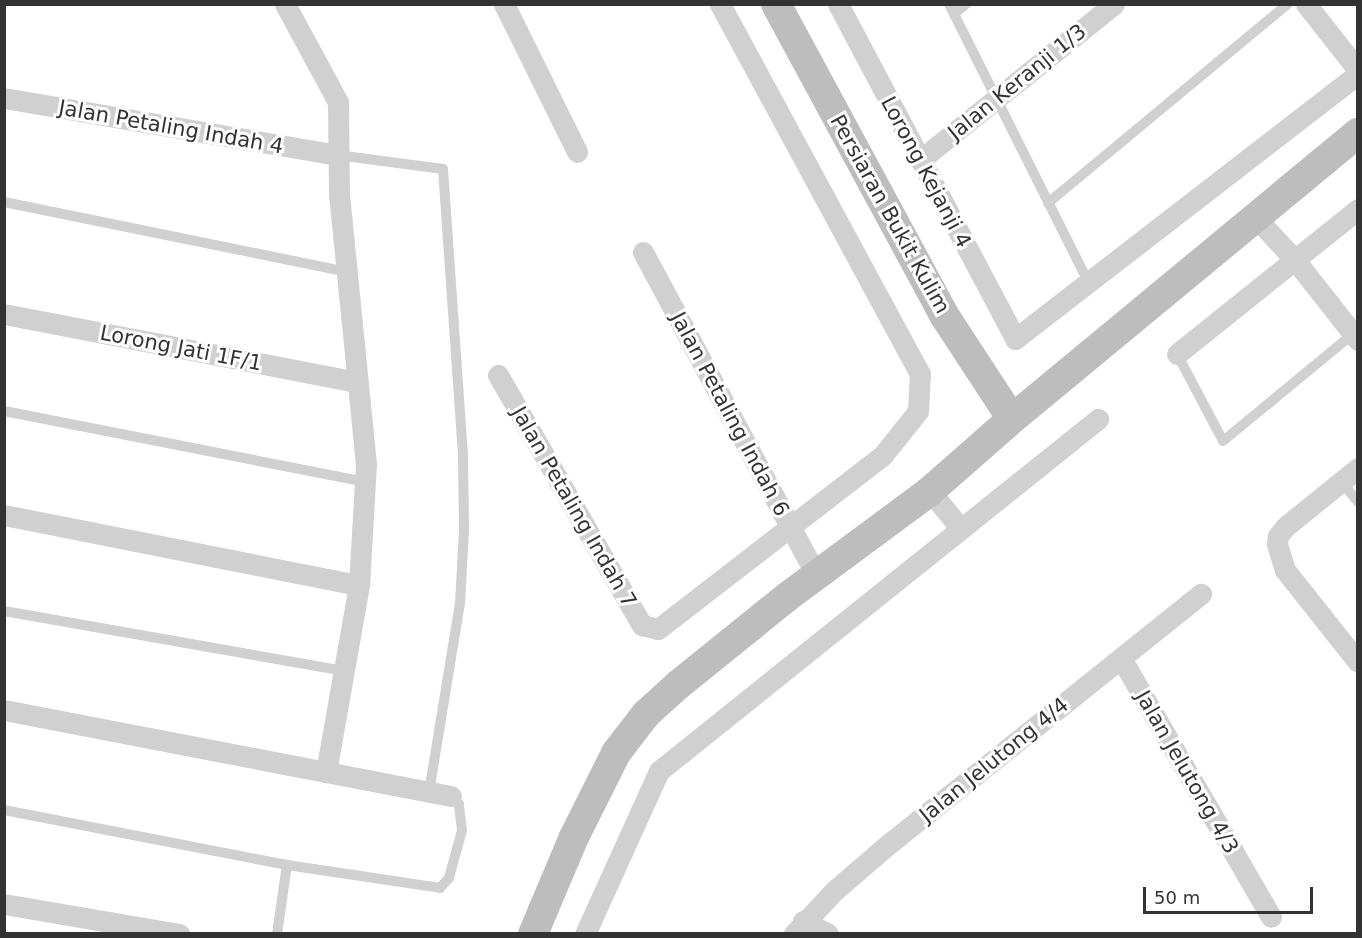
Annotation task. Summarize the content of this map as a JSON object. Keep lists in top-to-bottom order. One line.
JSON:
{"streets":{"street":["Jalan Keranji 1/3","Jalan Petaling Indah 4","Lorong Kejanji 4","Persiaran Bukit Kulim","Lorong Jati 1F/1","Jalan Petaling Indah 6","Jalan Petaling Indah 7","Jalan Jelutong 4/4","Jalan Jelutong 4/3"]},"crossings":[["Jalan Keranji 1/3","Lorong Kejanji 4"],["Jalan Petaling Indah 6","Jalan Petaling Indah 7"],["Jalan Jelutong 4/4","Jalan Jelutong 4/3"]],"scale_bar":"50 m"}
